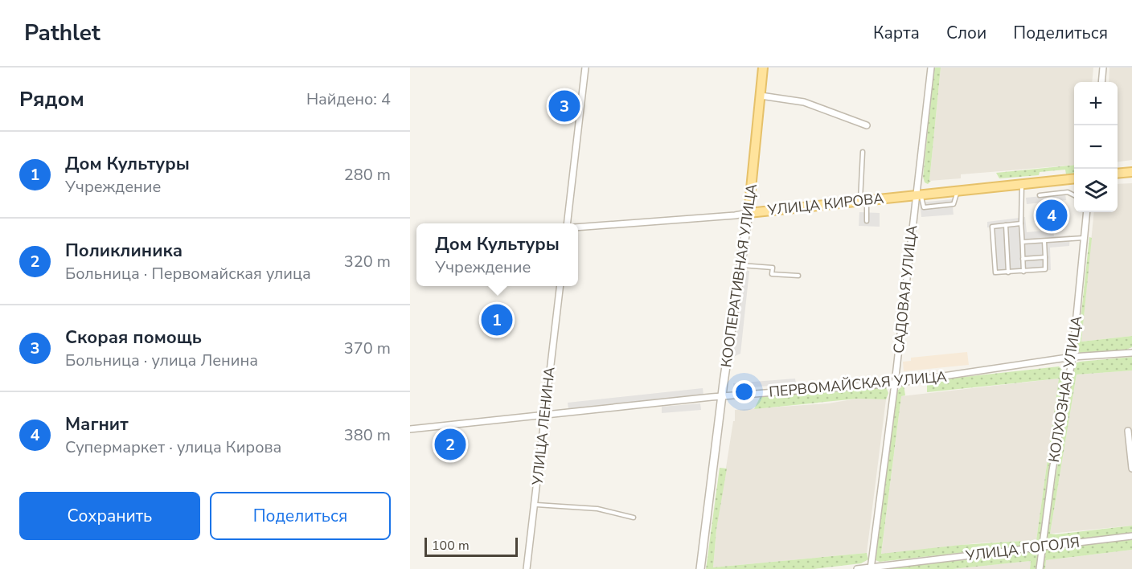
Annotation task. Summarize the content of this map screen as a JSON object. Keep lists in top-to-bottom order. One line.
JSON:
{"streets":{"main road":["УЛИЦА КИРОВА","КООПЕРАТИВНАЯ УЛИЦА"],"street":["САДОВАЯ УЛИЦА","ПЕРВОМАЙСКАЯ УЛИЦА","КОЛХОЗНАЯ УЛИЦА","УЛИЦА ЛЕНИНА","УЛИЦА ГОГОЛЯ"]},"crossings":[["УЛИЦА КИРОВА","КООПЕРАТИВНАЯ УЛИЦА"],["УЛИЦА КИРОВА","САДОВАЯ УЛИЦА"],["КООПЕРАТИВНАЯ УЛИЦА","ПЕРВОМАЙСКАЯ УЛИЦА"],["САДОВАЯ УЛИЦА","ПЕРВОМАЙСКАЯ УЛИЦА"],["САДОВАЯ УЛИЦА","УЛИЦА ГОГОЛЯ"],["ПЕРВОМАЙСКАЯ УЛИЦА","КОЛХОЗНАЯ УЛИЦА"],["ПЕРВОМАЙСКАЯ УЛИЦА","УЛИЦА ЛЕНИНА"],["КОЛХОЗНАЯ УЛИЦА","УЛИЦА ГОГОЛЯ"]],"scale_bar":"100 m","page":{"header":"Pathlet","nav":["Карта","Слои","Поделиться"],"heading":["Рядом","Найдено: 4"],"map_buttons":["+","−"],"pins":["3","4","1","2"],"list":[{"mark":"1","name":"Дом Культуры","note":"Учреждение","value":"280 m"},{"mark":"2","name":"Поликлиника","note":"Больница · Первомайская улица","value":"320 m"},{"mark":"3","name":"Скорая помощь","note":"Больница · улица Ленина","value":"370 m"},{"mark":"4","name":"Магнит","note":"Супермаркет · улица Кирова","value":"380 m"}],"popup":["Дом Культуры","Учреждение"],"buttons":["Сохранить","Поделиться"],"scale":"100 m"}}
